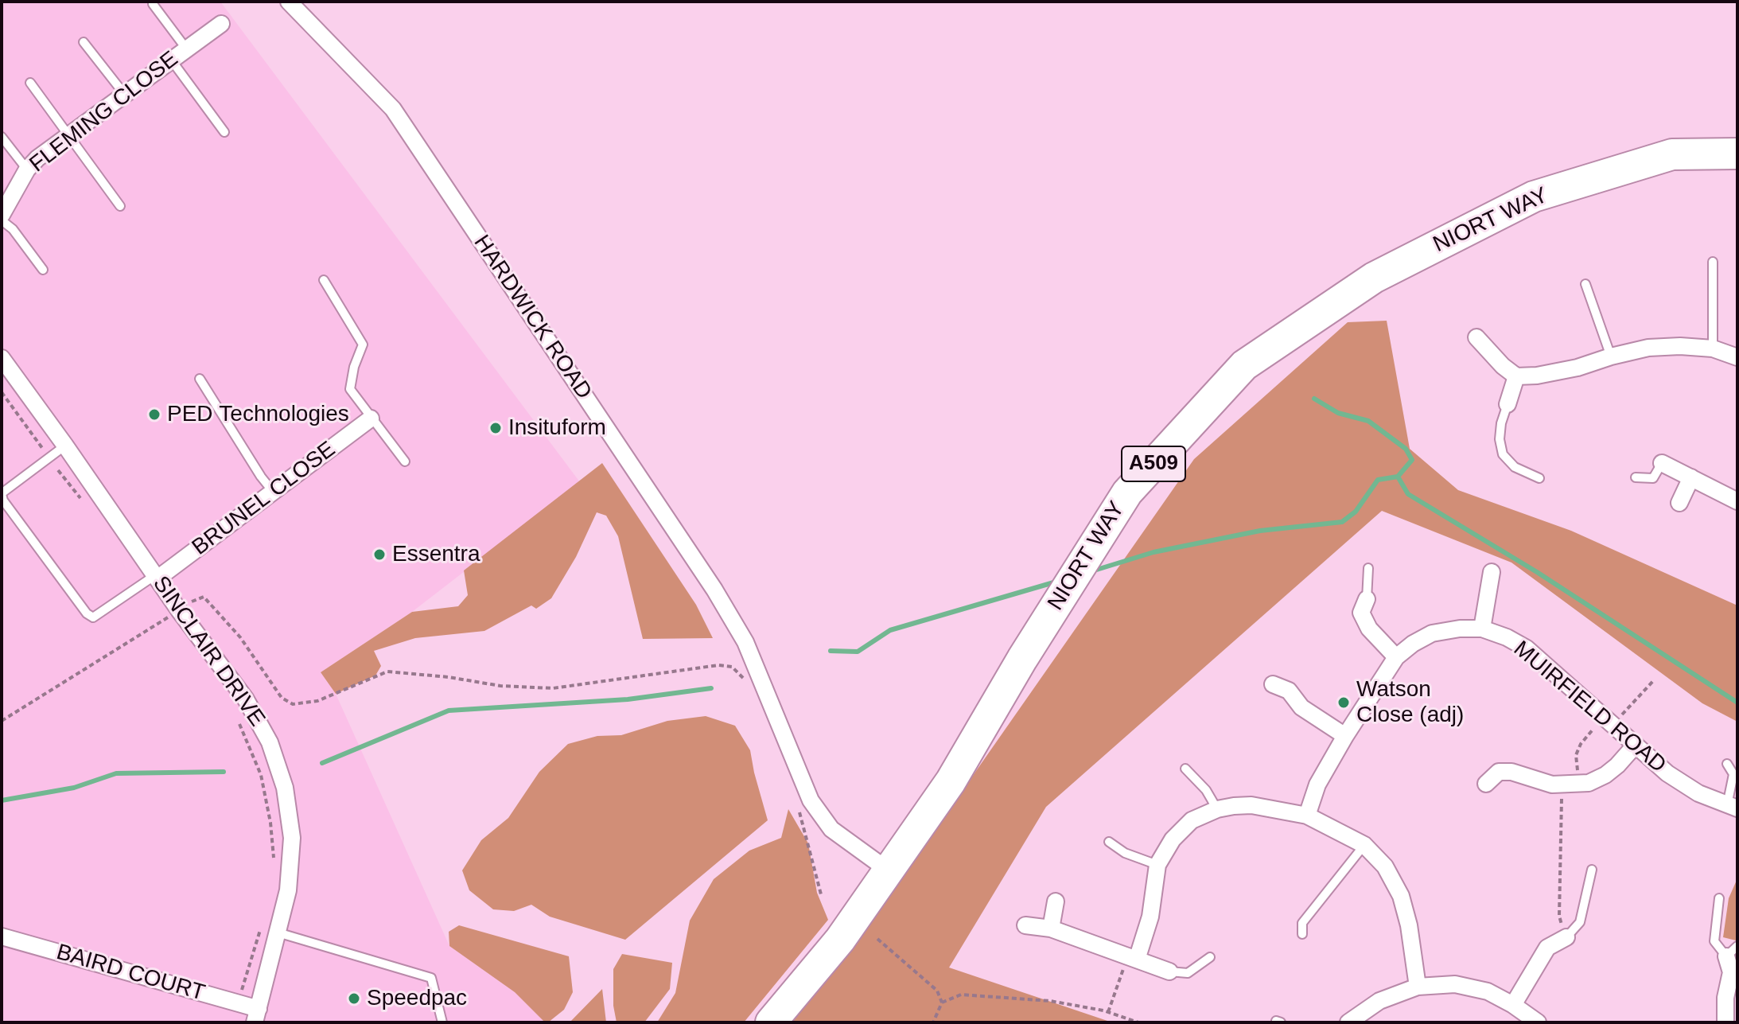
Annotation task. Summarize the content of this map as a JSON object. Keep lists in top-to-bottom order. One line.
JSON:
{"streets":{"highway":["NIORT WAY","A509"],"street":["FLEMING CLOSE","HARDWICK ROAD","BRUNEL CLOSE","SINCLAIR DRIVE","MUIRFIELD ROAD","BAIRD COURT"]},"crossings":[["NIORT WAY","HARDWICK ROAD"],["BRUNEL CLOSE","SINCLAIR DRIVE"],["SINCLAIR DRIVE","BAIRD COURT"]],"places":["PED Technologies","Insituform","Essentra","Watson Close (adj)","Speedpac"]}
